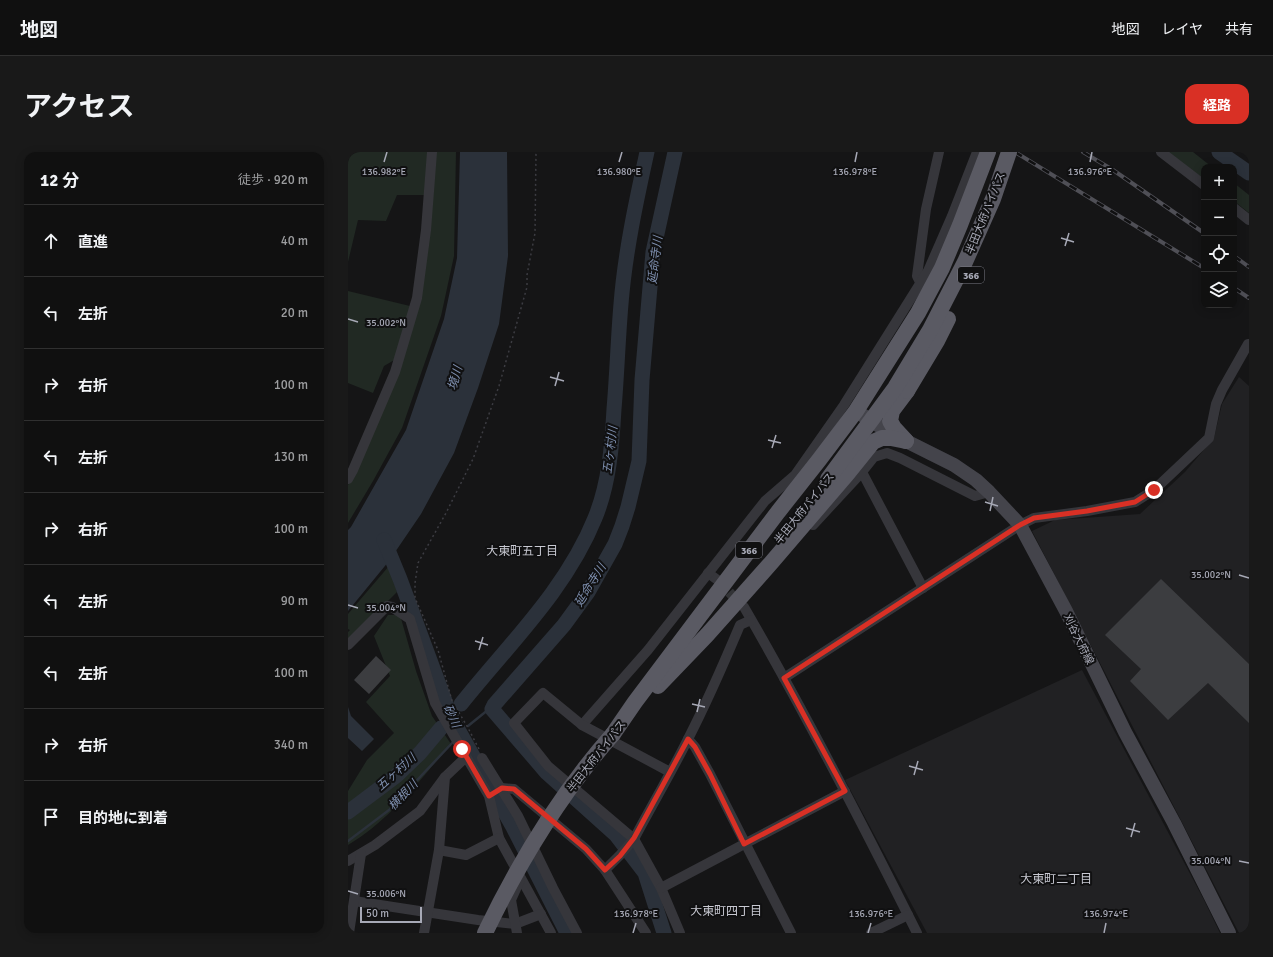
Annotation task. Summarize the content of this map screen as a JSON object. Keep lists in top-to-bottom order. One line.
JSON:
{"streets":{"highway":["半田大府パイパス","366"],"main road":["刈谷大府線"]},"crossings":[["半田大府パイパス","366"],["366","刈谷大府線"]],"districts":["大東町五丁目","大東町二丁目","大東町四丁目"],"water":["延命寺川","境川","五ヶ村川","砂川","横根川"],"scale_bar":"50 m","page":{"header":"地図","nav":["地図","レイヤ","共有"],"title":"アクセス","buttons":"経路","heading":["12 分","徒歩 · 920 m"],"map_buttons":["+","−"],"list":[["直進","40 m"],["左折","20 m"],["右折","100 m"],["左折","130 m"],["右折","100 m"],["左折","90 m"],["左折","100 m"],["右折","340 m"],"目的地に到着"],"scale":"50 m"},"coordinates":["136.982°E","136.980°E","136.978°E","136.976°E","35.002°N","35.004°N","35.006°N","136.974°E"]}
